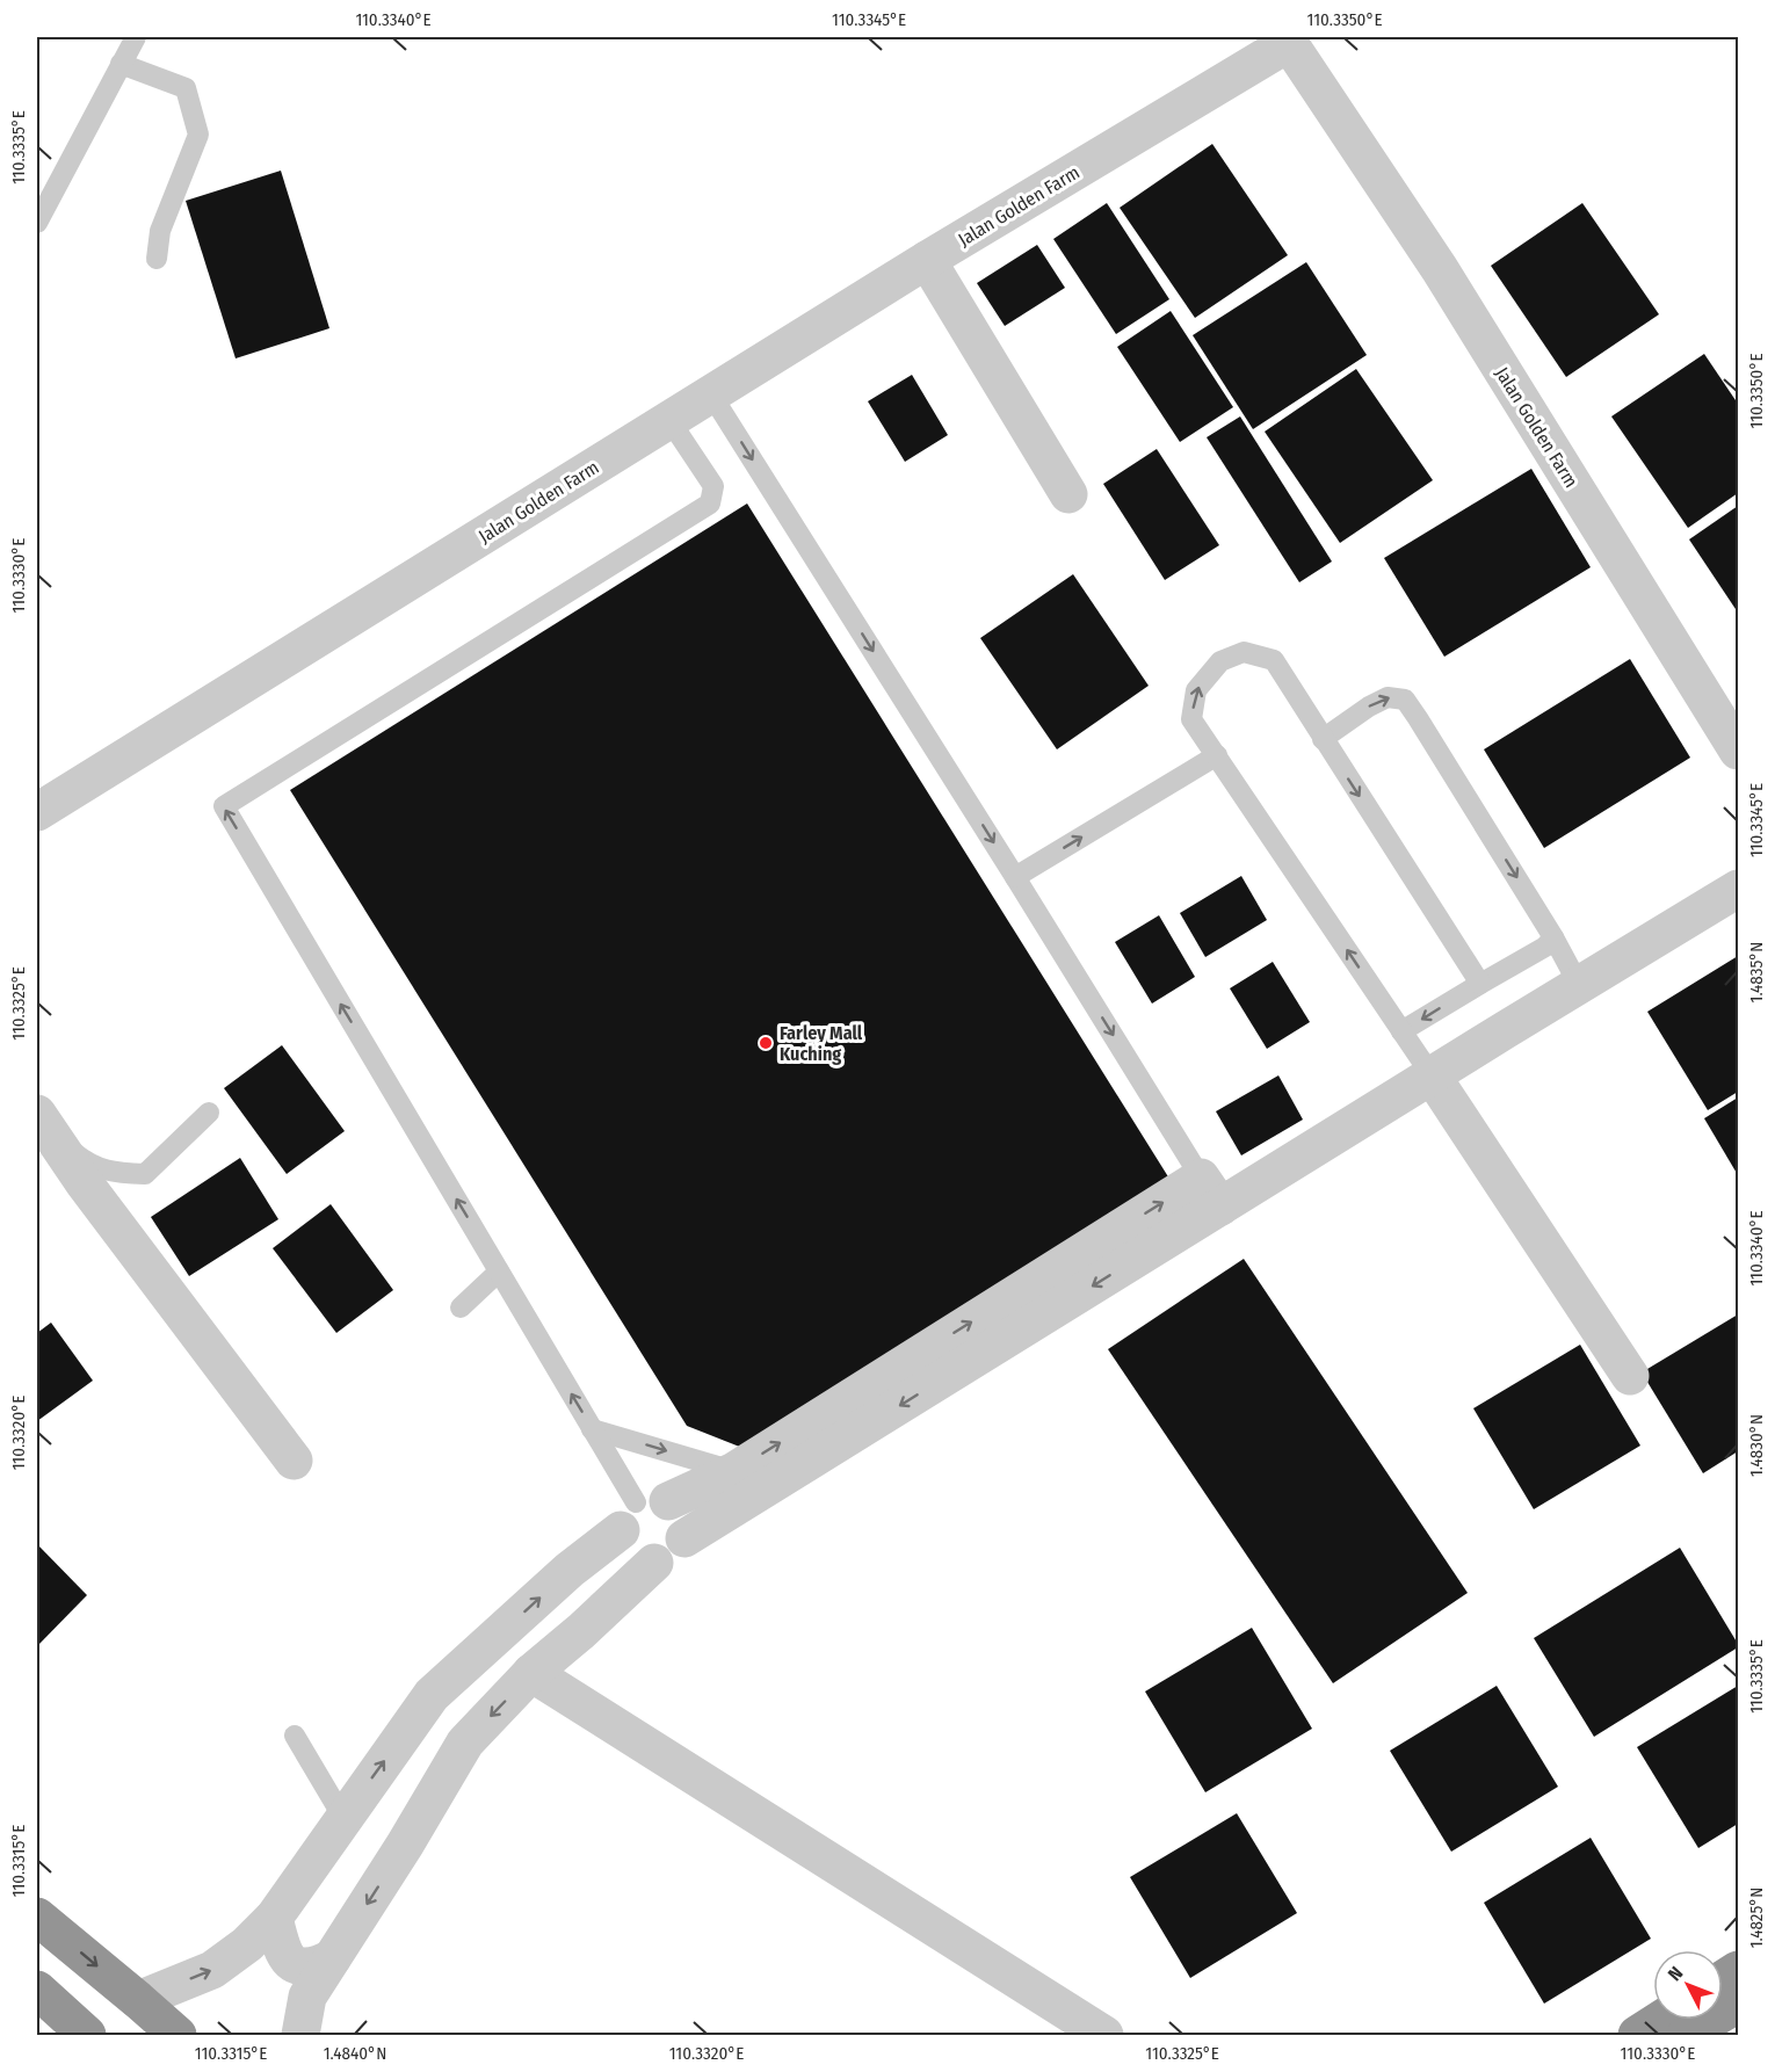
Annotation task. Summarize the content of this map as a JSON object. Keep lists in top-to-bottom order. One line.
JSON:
{"streets":{"street":["Jalan Golden Farm"]},"places":["Farley Mall Kuching"],"north":"top left","coordinates":["110.3340°E","110.3345°E","110.3350°E","110.3335°E","110.3330°E","1.4835°N","110.3325°E","110.3320°E","1.4830°N","110.3315°E","1.4825°N","1.4840°N"]}
